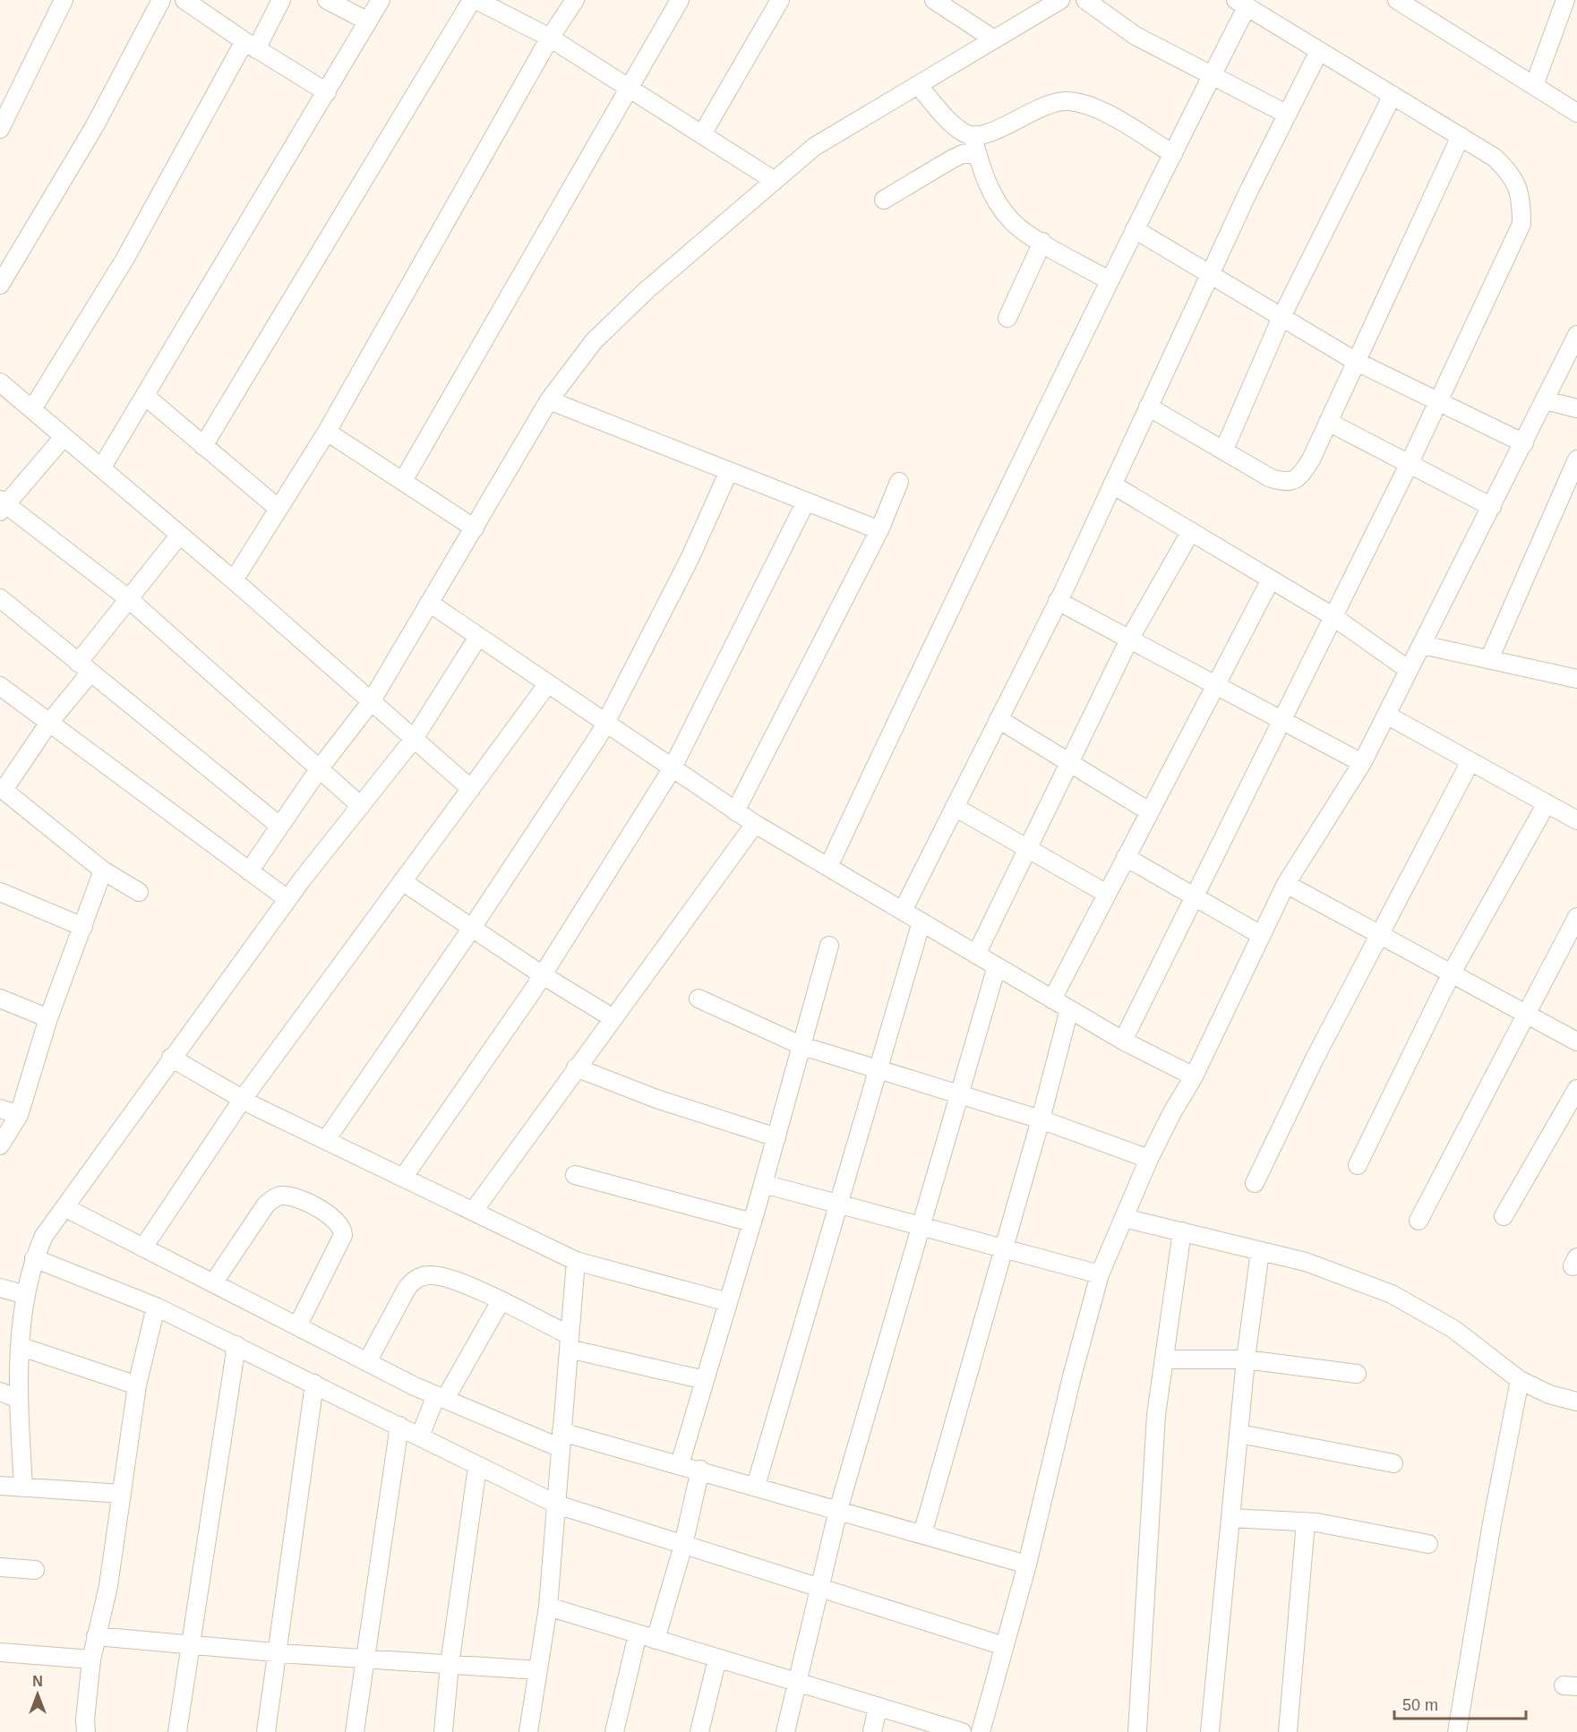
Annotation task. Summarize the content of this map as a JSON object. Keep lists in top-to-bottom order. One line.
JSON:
{"scale_bar":"50 m","north":"top"}
